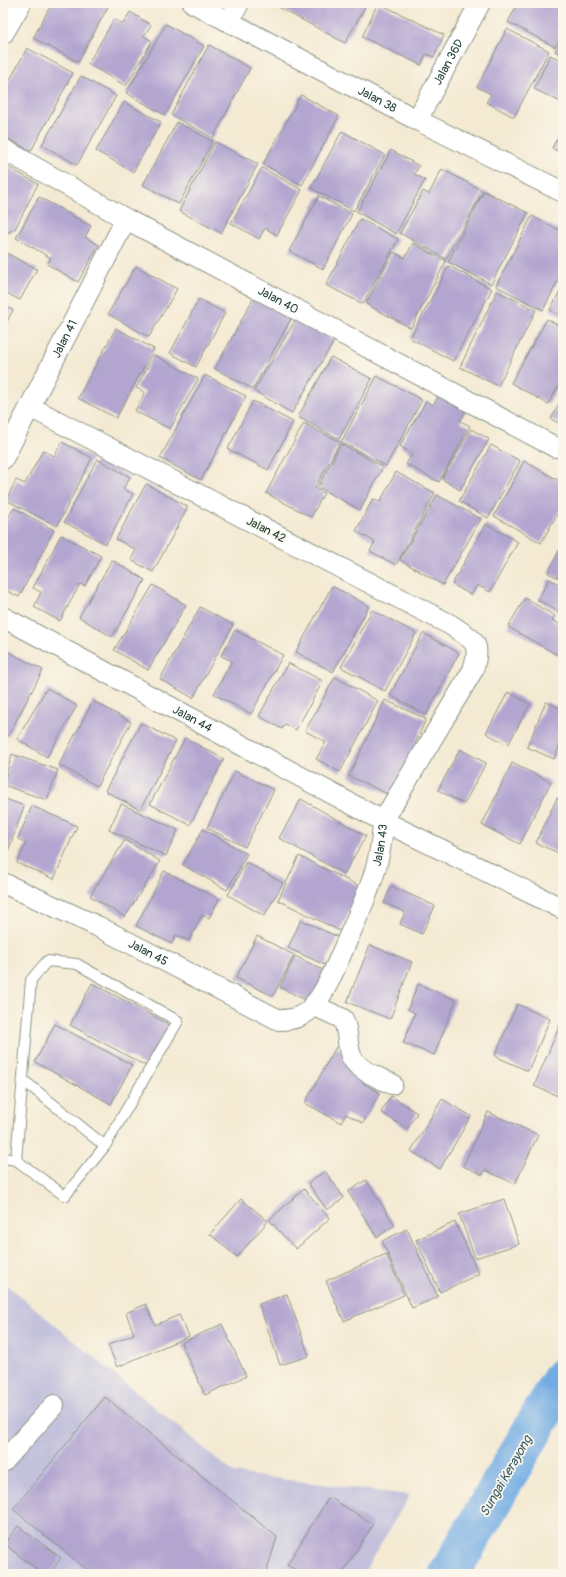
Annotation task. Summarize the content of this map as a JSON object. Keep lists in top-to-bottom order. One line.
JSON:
{"streets":{"street":["Jalan 36D","Jalan 38","Jalan 40","Jalan 41","Jalan 42","Jalan 44","Jalan 43","Jalan 45"]},"crossings":[["Jalan 36D","Jalan 38"],["Jalan 40","Jalan 41"],["Jalan 41","Jalan 42"],["Jalan 42","Jalan 43"],["Jalan 44","Jalan 43"],["Jalan 43","Jalan 45"]],"water":["Sungai Kerayong"]}
